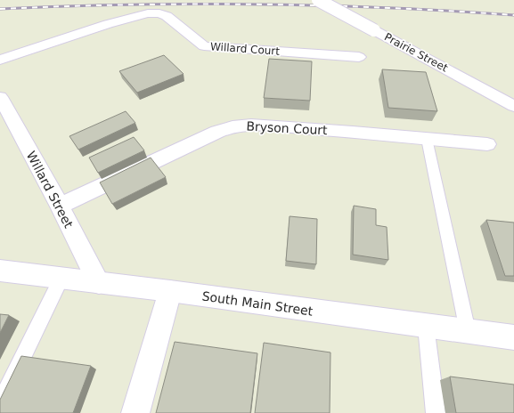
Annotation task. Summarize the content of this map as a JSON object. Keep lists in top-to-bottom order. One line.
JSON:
{"streets":{"street":["Willard Court","Prairie Street","Bryson Court","Willard Street","South Main Street"]},"crossings":[["Bryson Court","Willard Street"],["Willard Street","South Main Street"]]}
